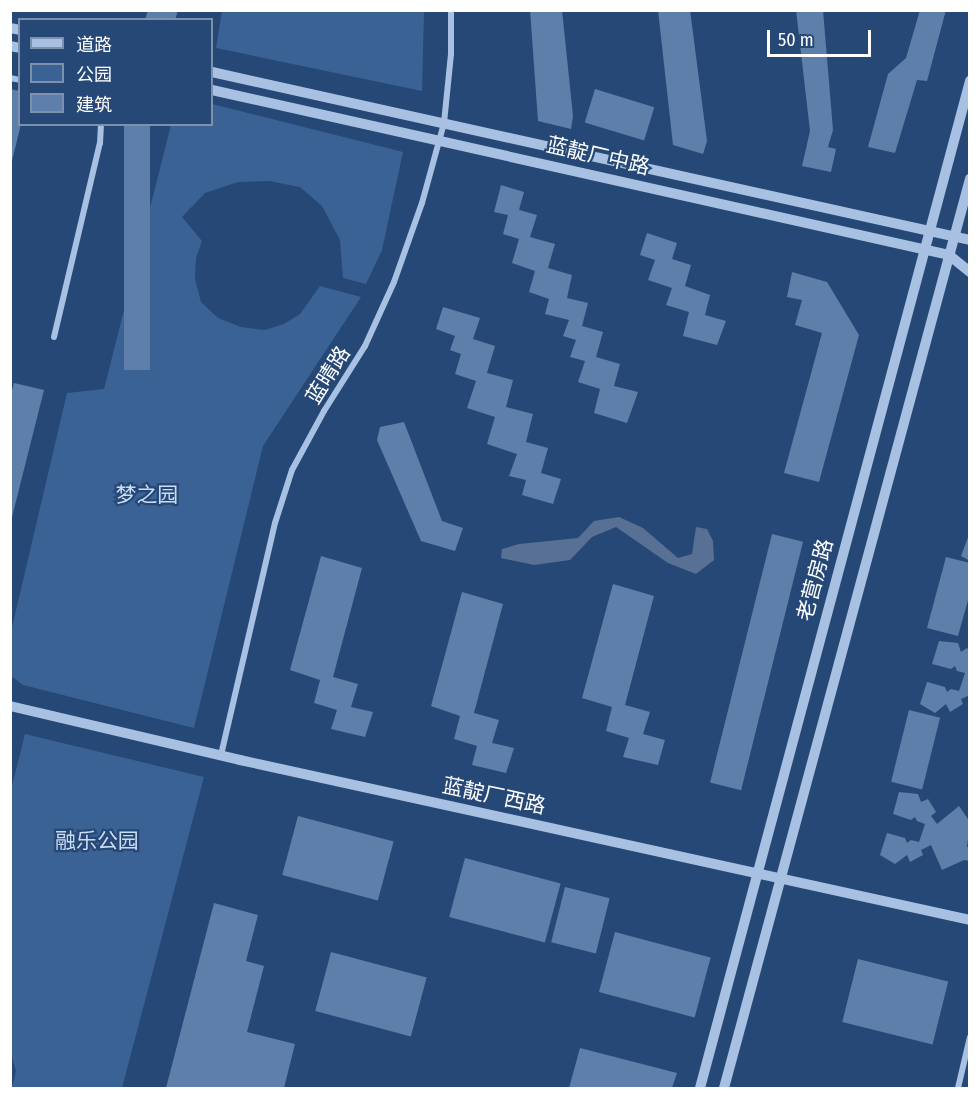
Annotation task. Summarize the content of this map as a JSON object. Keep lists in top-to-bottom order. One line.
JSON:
{"streets":{"street":["蓝靛厂中路","蓝晴路","老营房路","蓝靛厂西路"]},"crossings":[["蓝靛厂中路","蓝晴路"],["蓝靛厂中路","老营房路"],["蓝晴路","蓝靛厂西路"],["老营房路","蓝靛厂西路"]],"parks":["梦之园","融乐公园"],"legend":["道路","公园","建筑"],"scale_bar":"50 m"}
